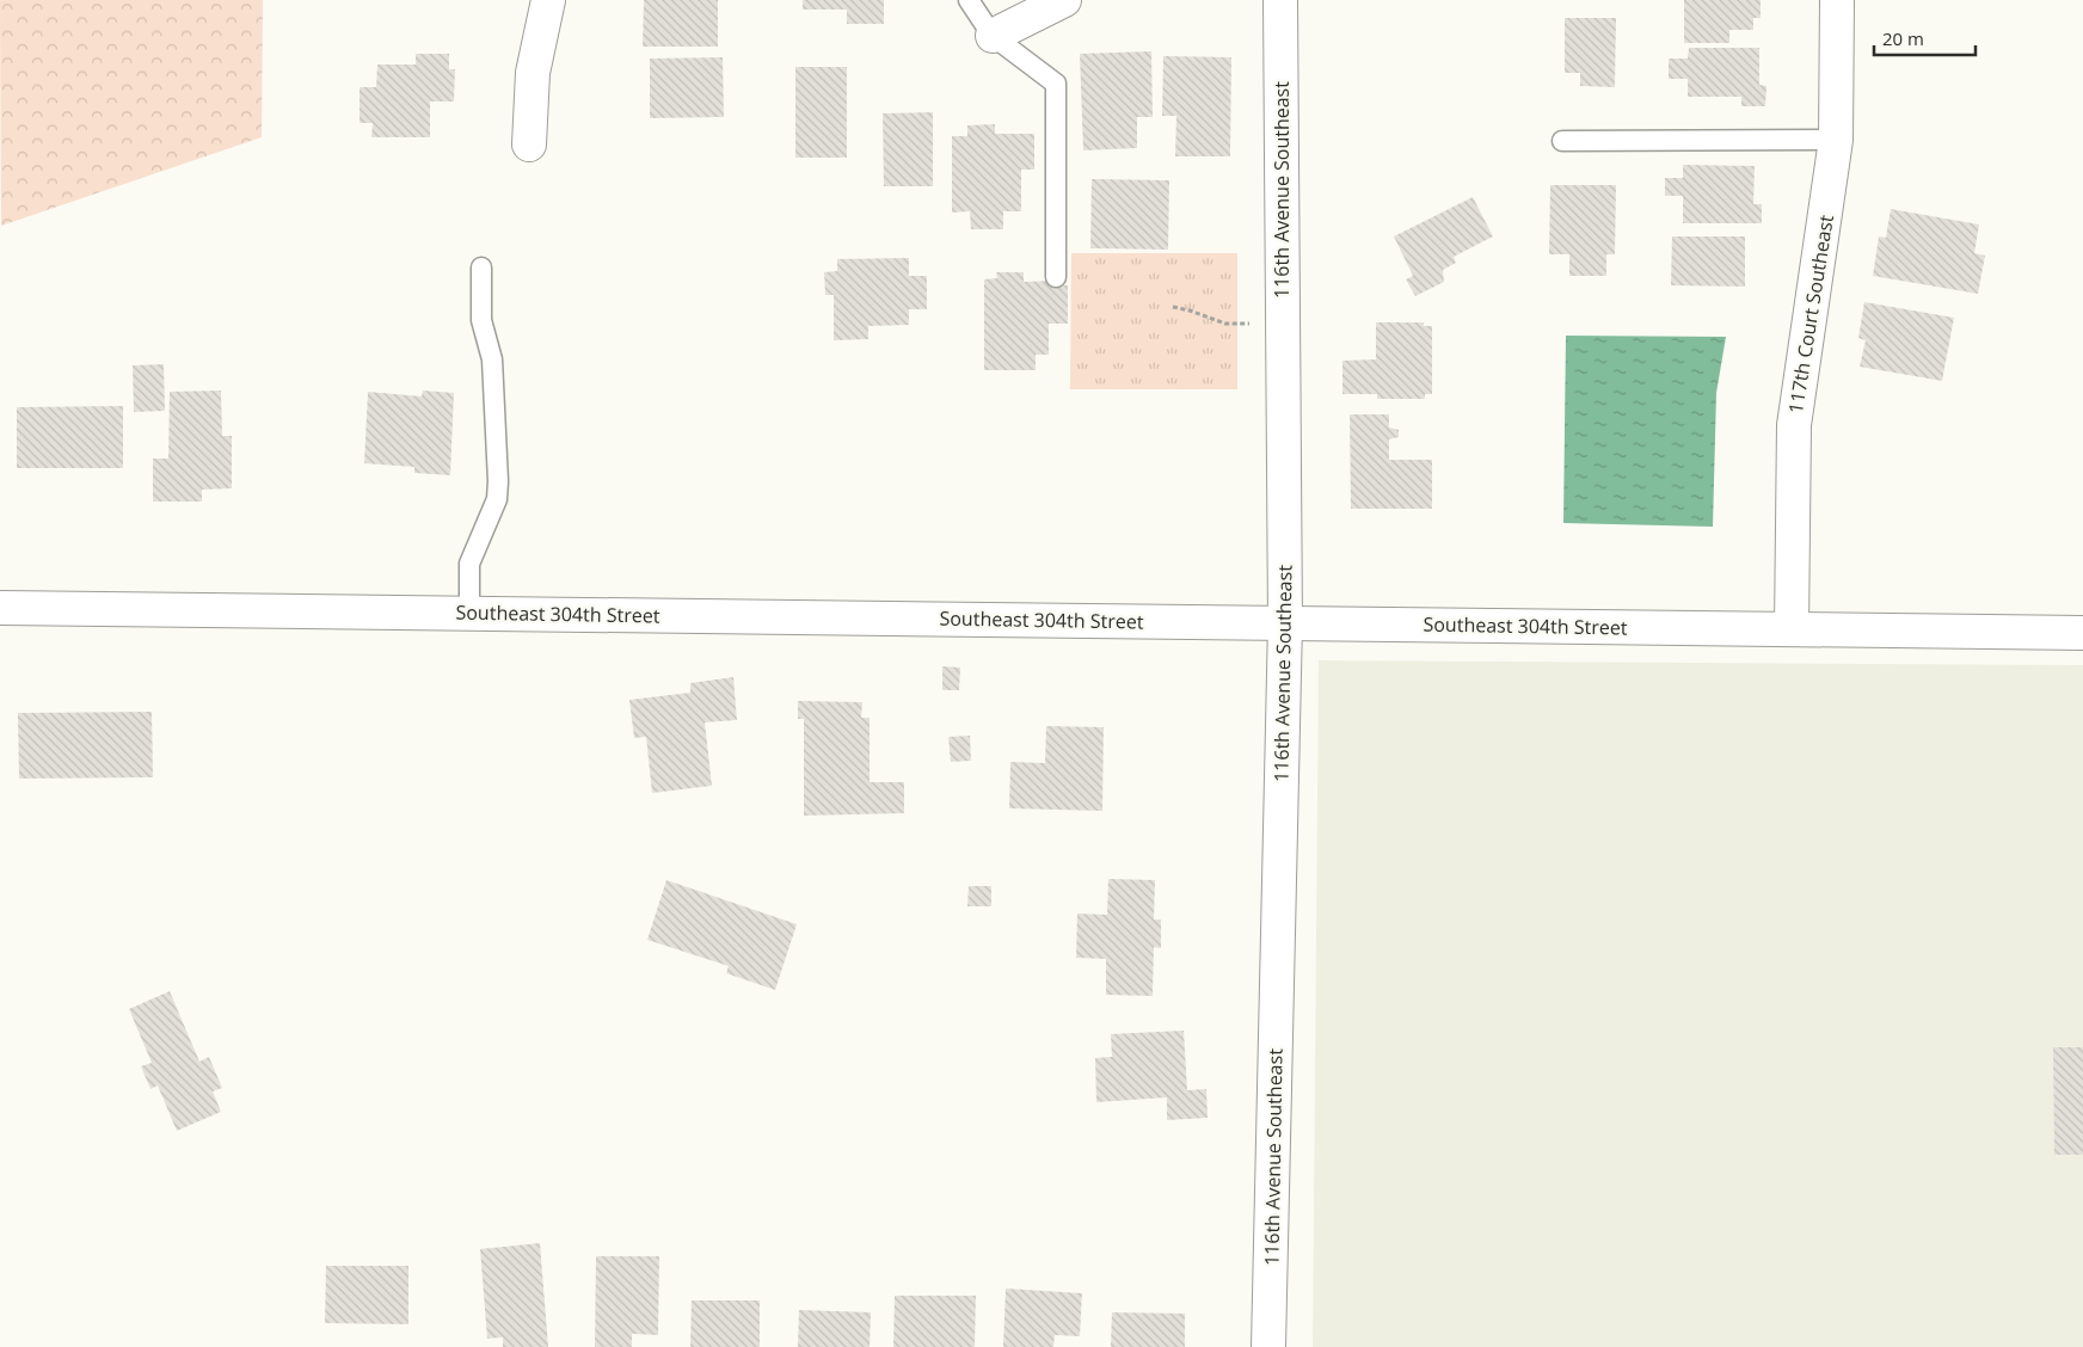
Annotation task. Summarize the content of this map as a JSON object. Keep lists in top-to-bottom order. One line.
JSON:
{"streets":{"street":["116th Avenue Southeast","117th Court Southeast","Southeast 304th Street"]},"crossings":[["116th Avenue Southeast","Southeast 304th Street"],["117th Court Southeast","Southeast 304th Street"]],"scale_bar":"20 m"}
